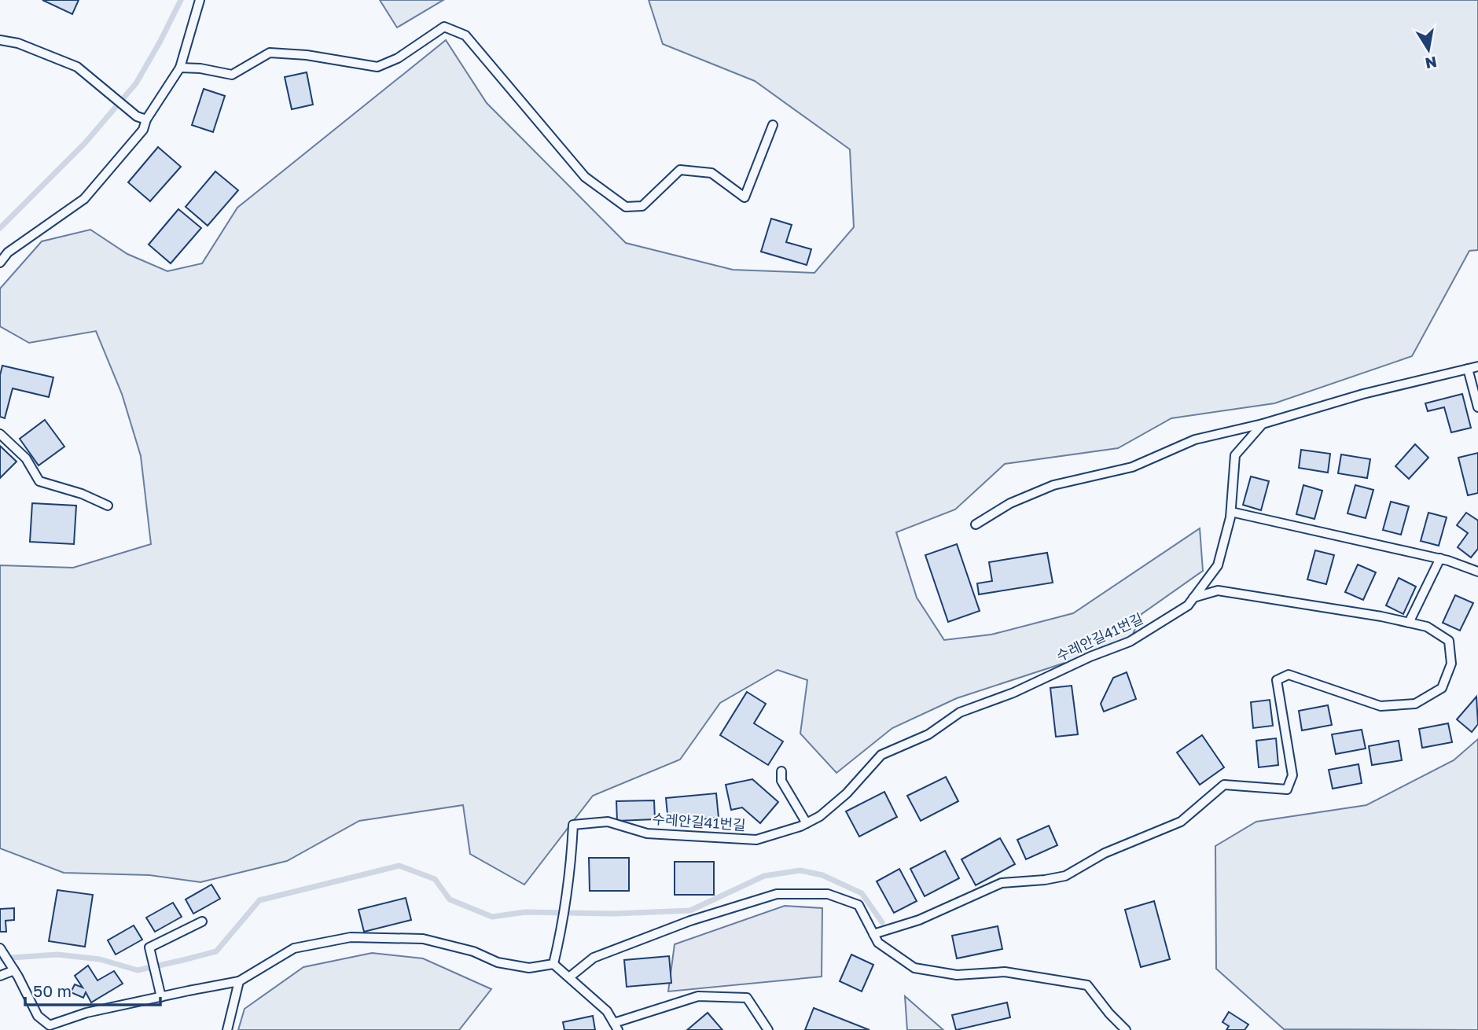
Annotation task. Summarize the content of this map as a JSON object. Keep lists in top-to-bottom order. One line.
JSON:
{"streets":{"lane":["수레안길41번길"]},"scale_bar":"50 m","north":"bottom"}
